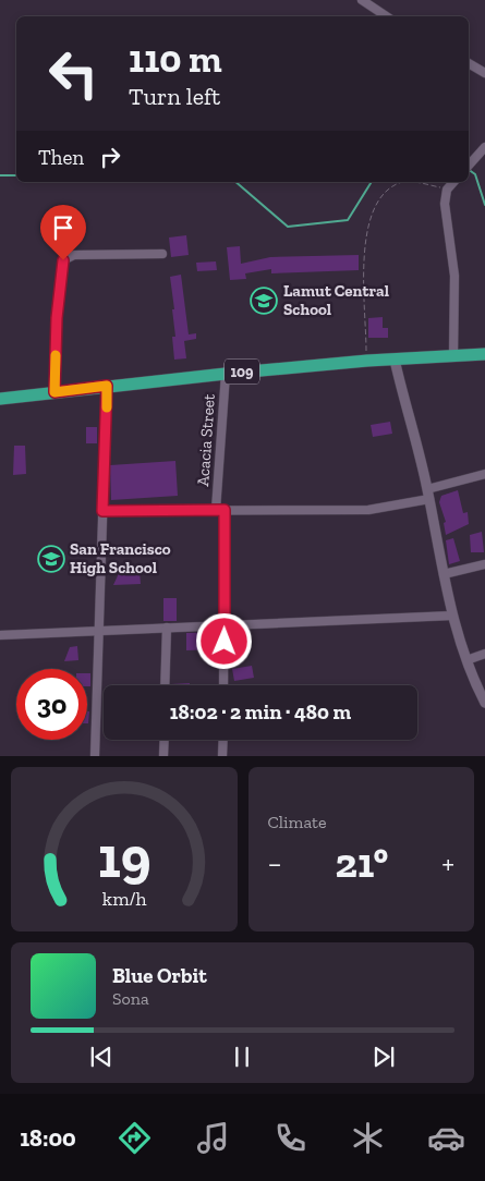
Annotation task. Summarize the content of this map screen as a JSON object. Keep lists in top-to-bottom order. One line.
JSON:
{"streets":{"main road":["109"],"street":["Acacia Street"]},"crossings":[["109","Acacia Street"]],"places":{"school or university":["Lamut Central School","San Francisco High School"]},"page":{"turn":["110 m","Turn left"],"then":"Then","limit":"30","trip":"18:02 · 2 min · 480 m","tile":"Climate","heat":["−","21°","+"],"song":["Blue Orbit","Sona"],"tabs":"18:00","gauge":["19","km/h"]}}
